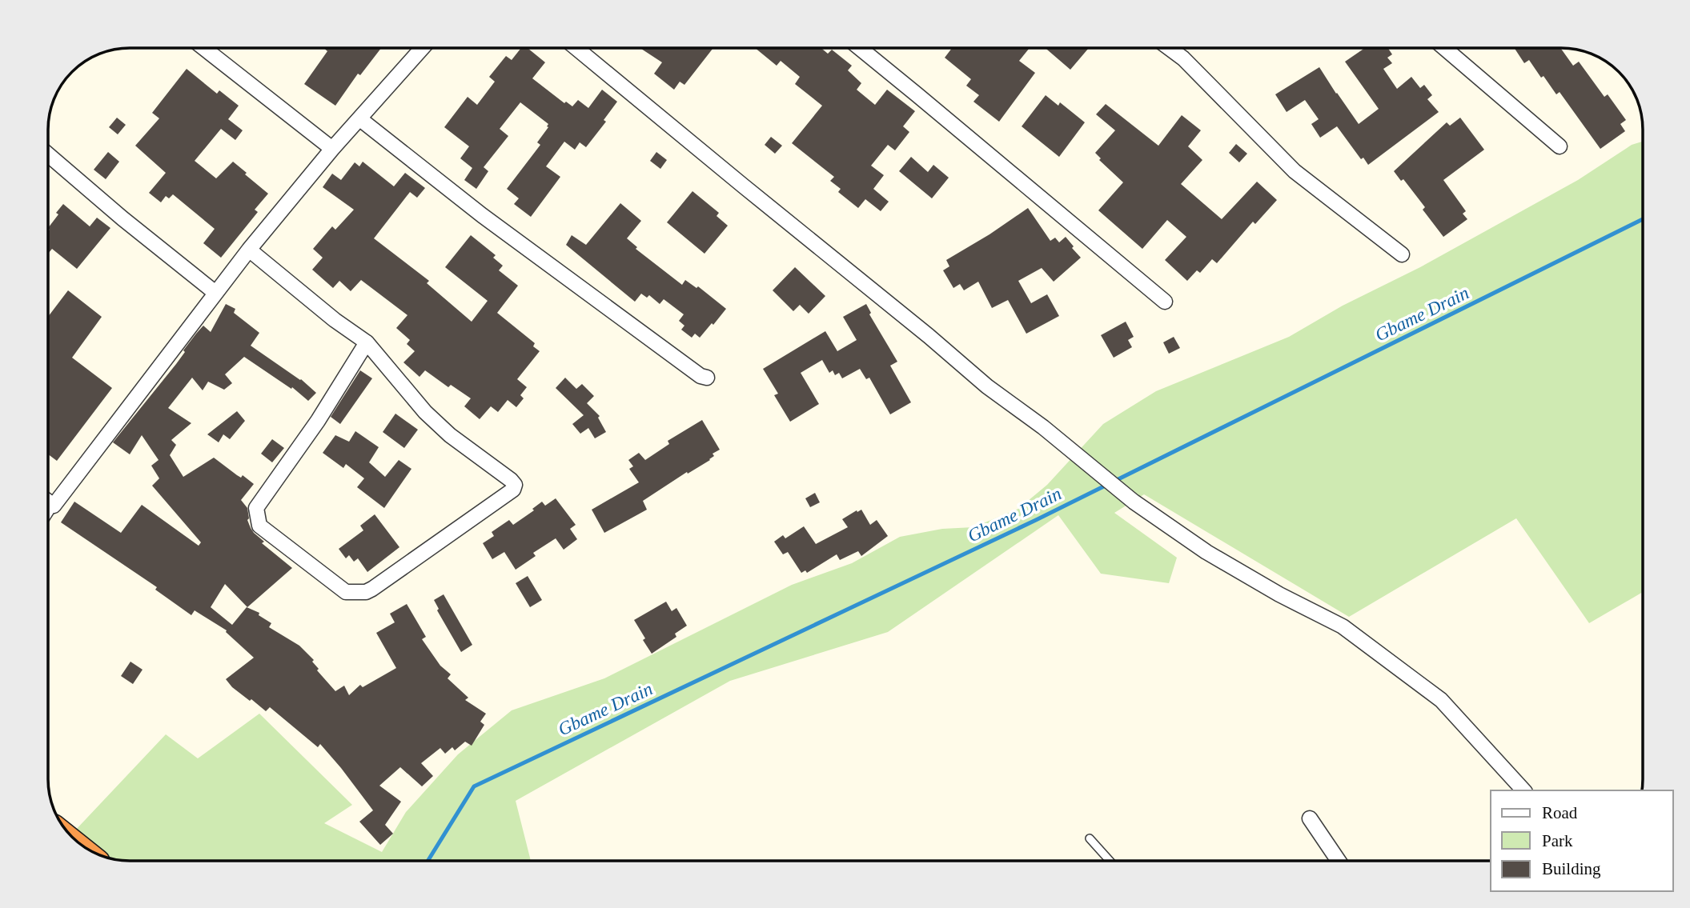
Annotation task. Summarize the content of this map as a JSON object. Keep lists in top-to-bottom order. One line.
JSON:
{"water":["Gbame Drain"],"legend":["Road","Park","Building"]}
